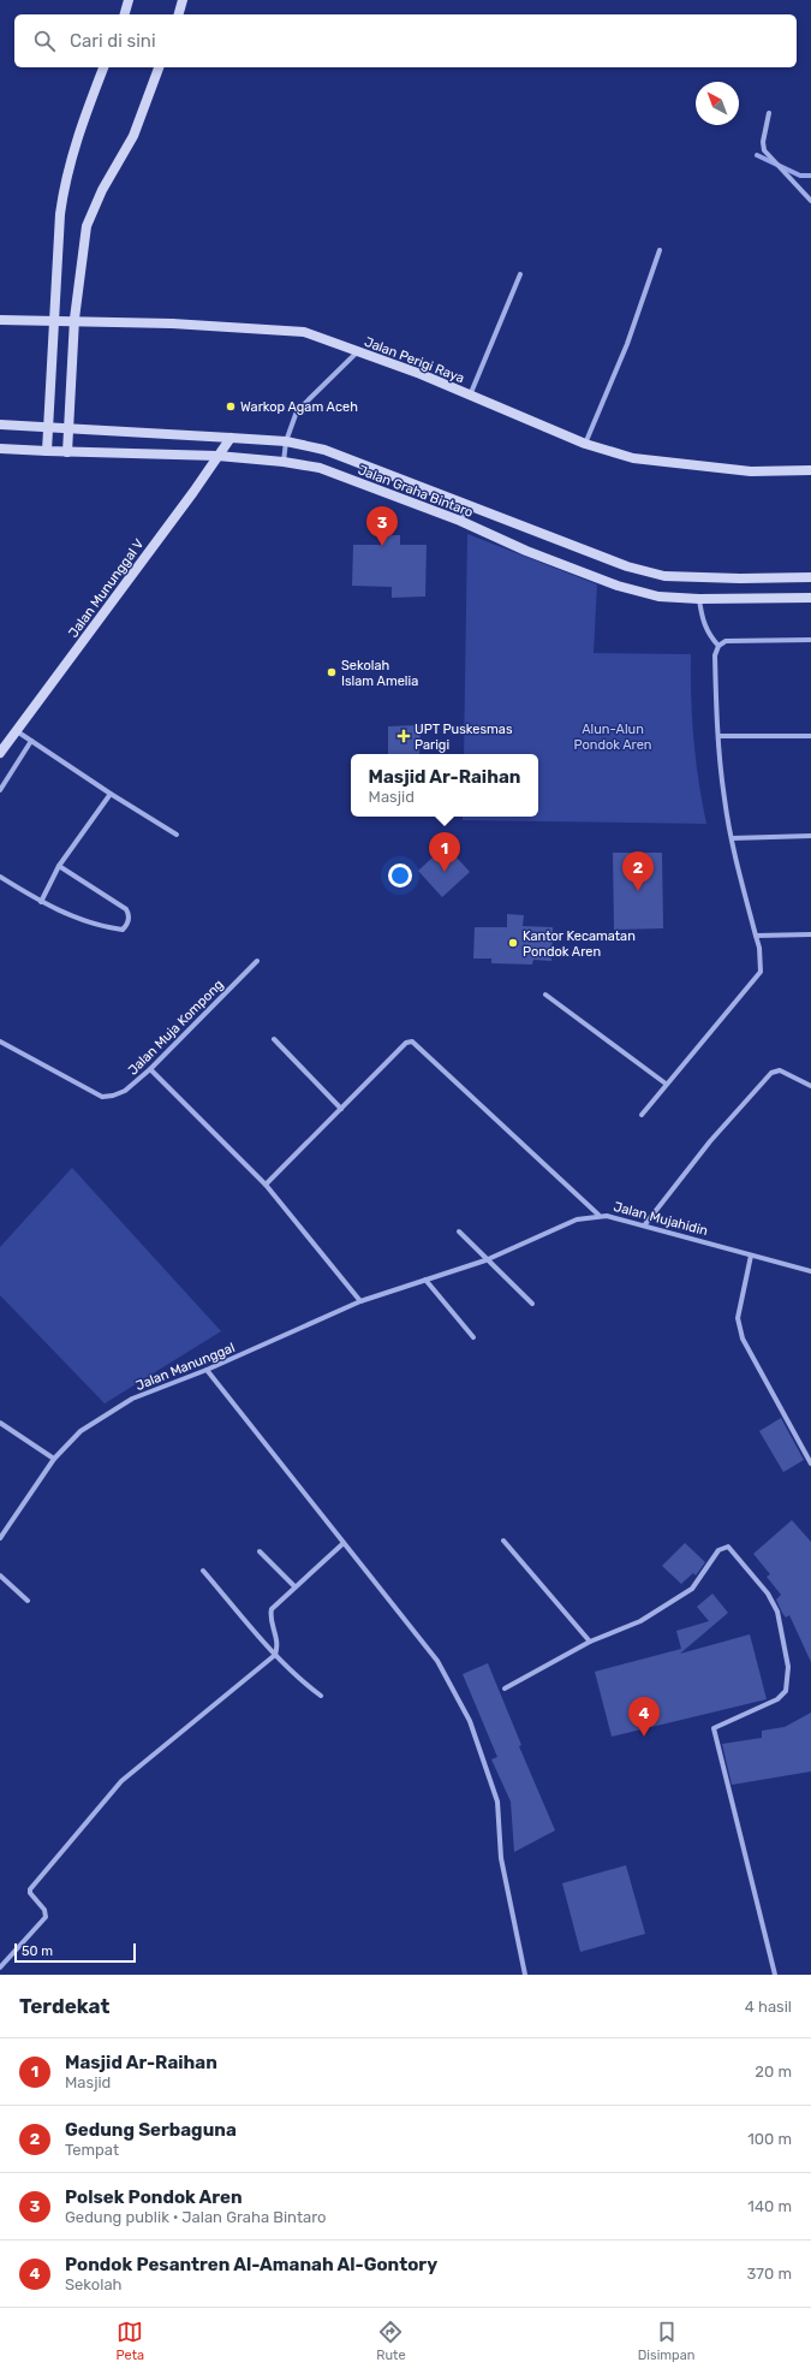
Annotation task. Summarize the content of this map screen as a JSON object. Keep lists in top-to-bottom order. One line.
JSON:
{"streets":{"street":["Jalan Perigi Raya","Jalan Graha Bintaro","Jalan Mununggal V","Jalan Muja Kompong","Jalan Mujahidin","Jalan Manunggal"]},"crossings":[["Jalan Graha Bintaro","Jalan Mununggal V"],["Jalan Mujahidin","Jalan Manunggal"]],"parks":["Alun-Alun Pondok Aren"],"places":{"other":["Warkop Agam Aceh","Sekolah Islam Amelia","Kantor Kecamatan Pondok Aren"],"health":["UPT Puskesmas Parigi"]},"scale_bar":"50 m","north":"top left","page":{"search":"Cari di sini","pins":["3","1","2","4"],"popup":["Masjid Ar-Raihan","Masjid"],"scale":"50 m","heading":["Terdekat","4 hasil"],"list":[{"mark":"1","name":"Masjid Ar-Raihan","note":"Masjid","value":"20 m"},{"mark":"2","name":"Gedung Serbaguna","note":"Tempat","value":"100 m"},{"mark":"3","name":"Polsek Pondok Aren","note":"Gedung publik · Jalan Graha Bintaro","value":"140 m"},{"mark":"4","name":"Pondok Pesantren Al-Amanah Al-Gontory","note":"Sekolah","value":"370 m"}],"nav":["Peta","Rute","Disimpan"]}}
